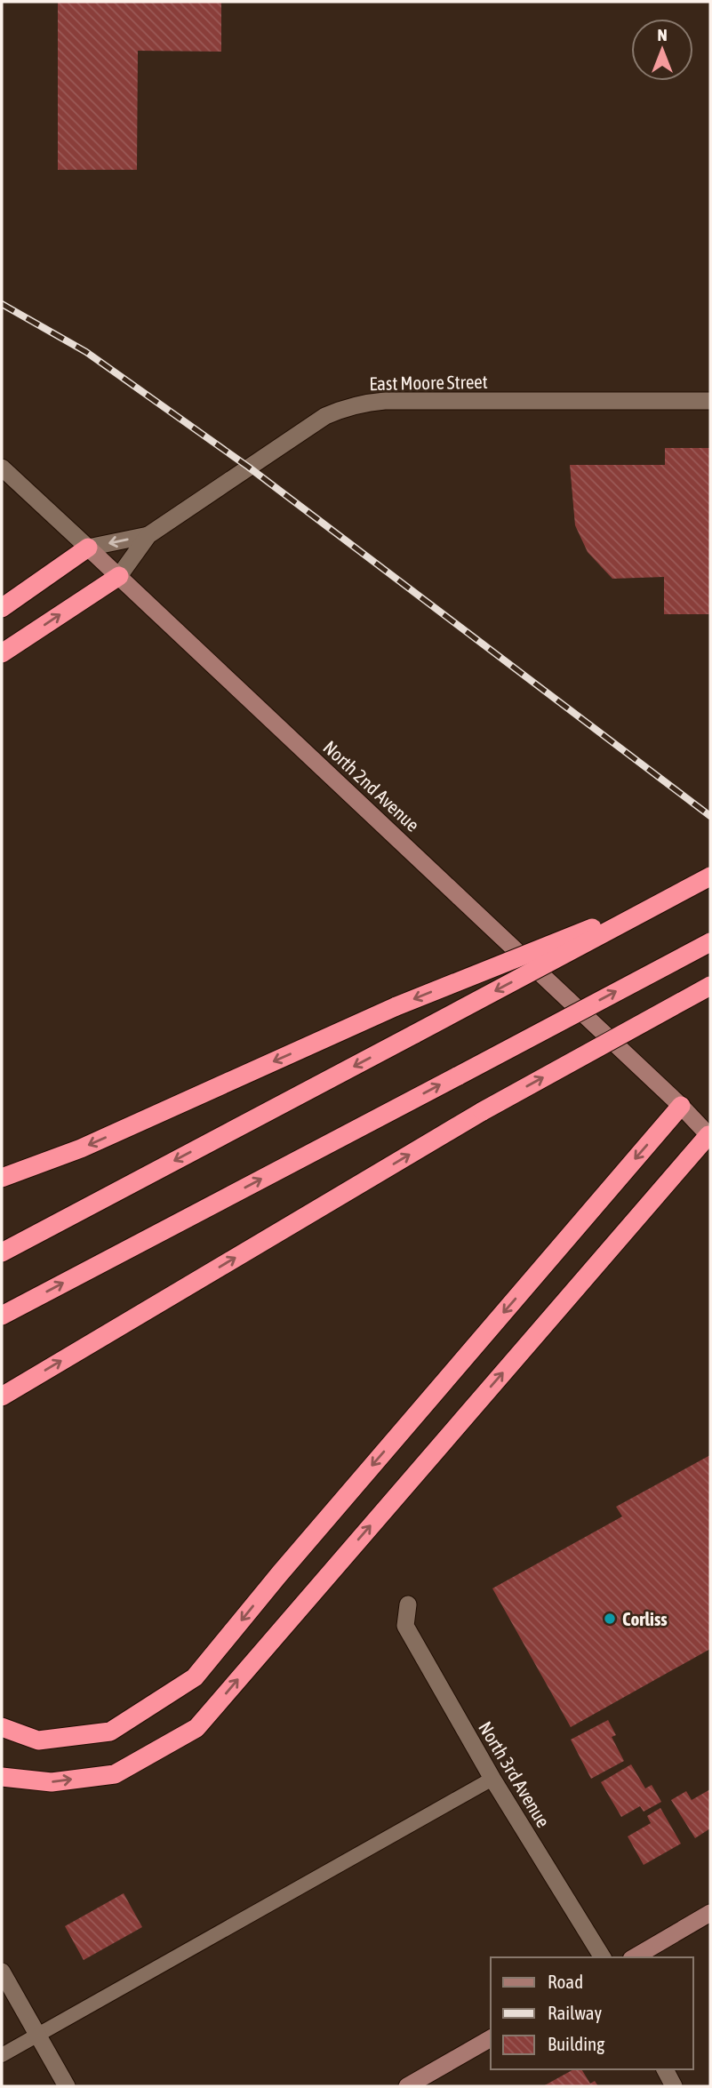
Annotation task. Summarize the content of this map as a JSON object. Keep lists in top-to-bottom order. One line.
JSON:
{"streets":{"main road":["North 2nd Avenue"],"street":["East Moore Street","North 3rd Avenue"]},"crossings":[["East Moore Street","North 2nd Avenue"]],"places":["Corliss"],"legend":["Road","Railway","Building"],"north":"top"}
